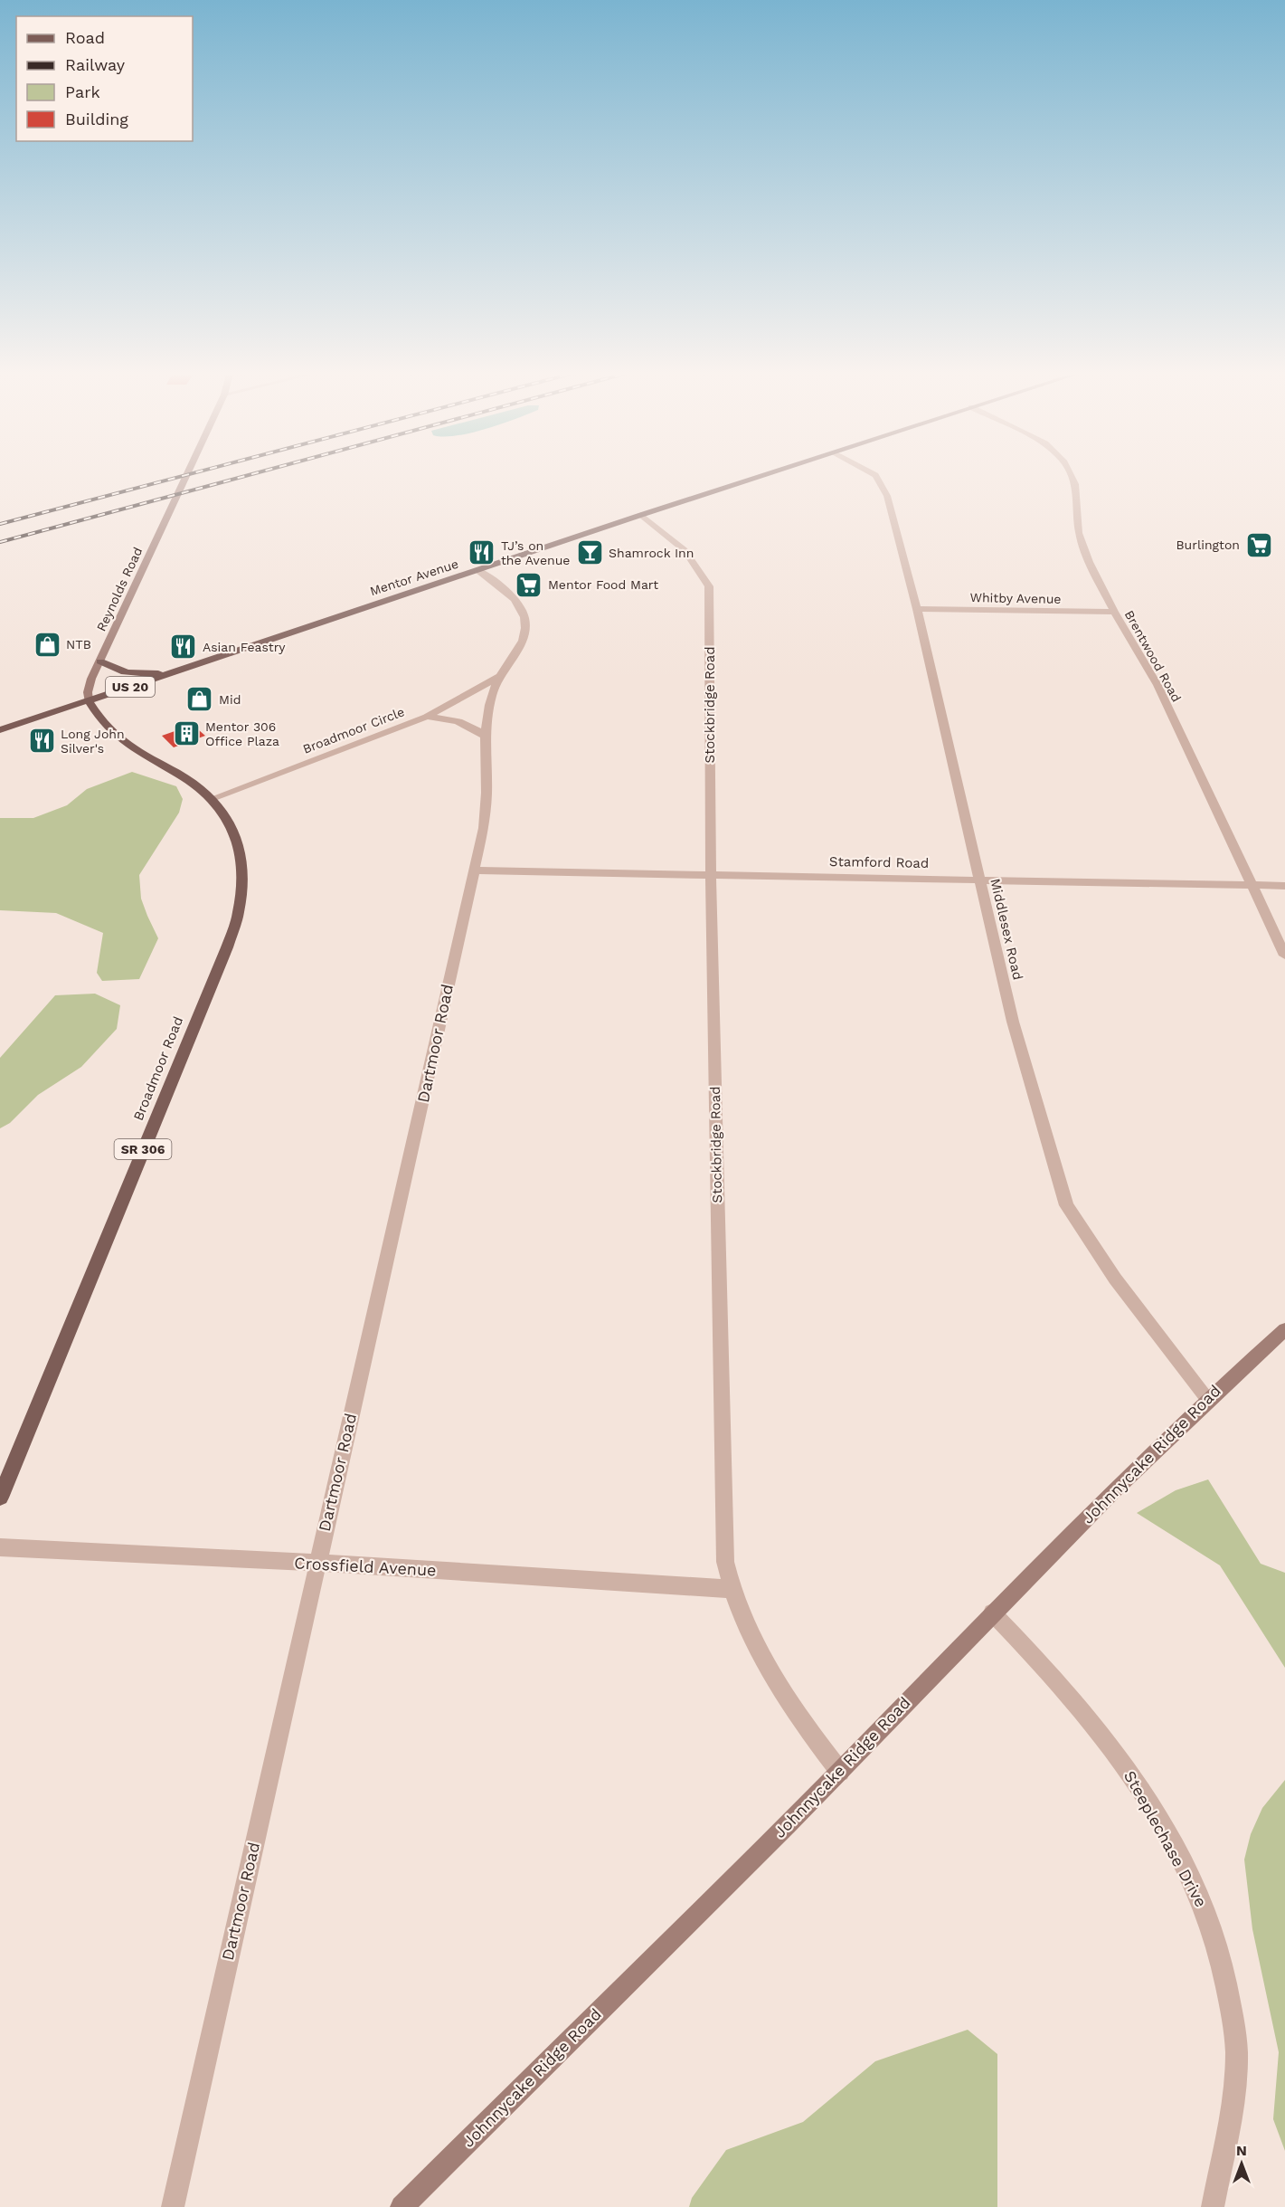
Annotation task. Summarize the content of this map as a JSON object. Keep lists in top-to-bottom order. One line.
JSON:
{"streets":{"main road":["Mentor Avenue","Reynolds Road","US 20","Broadmoor Road","SR 306","Johnnycake Ridge Road"],"street":["Whitby Avenue","Brentwood Road","Stockbridge Road","Broadmoor Circle","Stamford Road","Middlesex Road","Dartmoor Road","Crossfield Avenue","Steeplechase Drive"]},"crossings":[["Mentor Avenue","Reynolds Road"],["Mentor Avenue","Stockbridge Road"],["Mentor Avenue","Dartmoor Road"],["Mentor Avenue","Broadmoor Road"],["Reynolds Road","Broadmoor Road"],["Whitby Avenue","Brentwood Road"],["Whitby Avenue","Middlesex Road"],["Brentwood Road","Stamford Road"],["Stockbridge Road","Stamford Road"],["Stockbridge Road","Johnnycake Ridge Road"],["Stockbridge Road","Crossfield Avenue"],["Broadmoor Circle","Dartmoor Road"],["Broadmoor Circle","Broadmoor Road"],["Stamford Road","Middlesex Road"],["Stamford Road","Dartmoor Road"],["Middlesex Road","Johnnycake Ridge Road"],["Dartmoor Road","Crossfield Avenue"],["Johnnycake Ridge Road","Steeplechase Drive"]],"places":{"supermarket":["Burlington","Mentor Food Mart"],"restaurant":["TJ’s on the Avenue","Asian Feastry","Long John Silver's"],"bar":["Shamrock Inn"],"shop":["NTB","Mid"],"building":["Mentor 306 Office Plaza"]},"legend":["Road","Railway","Park","Building"],"north":"top"}
